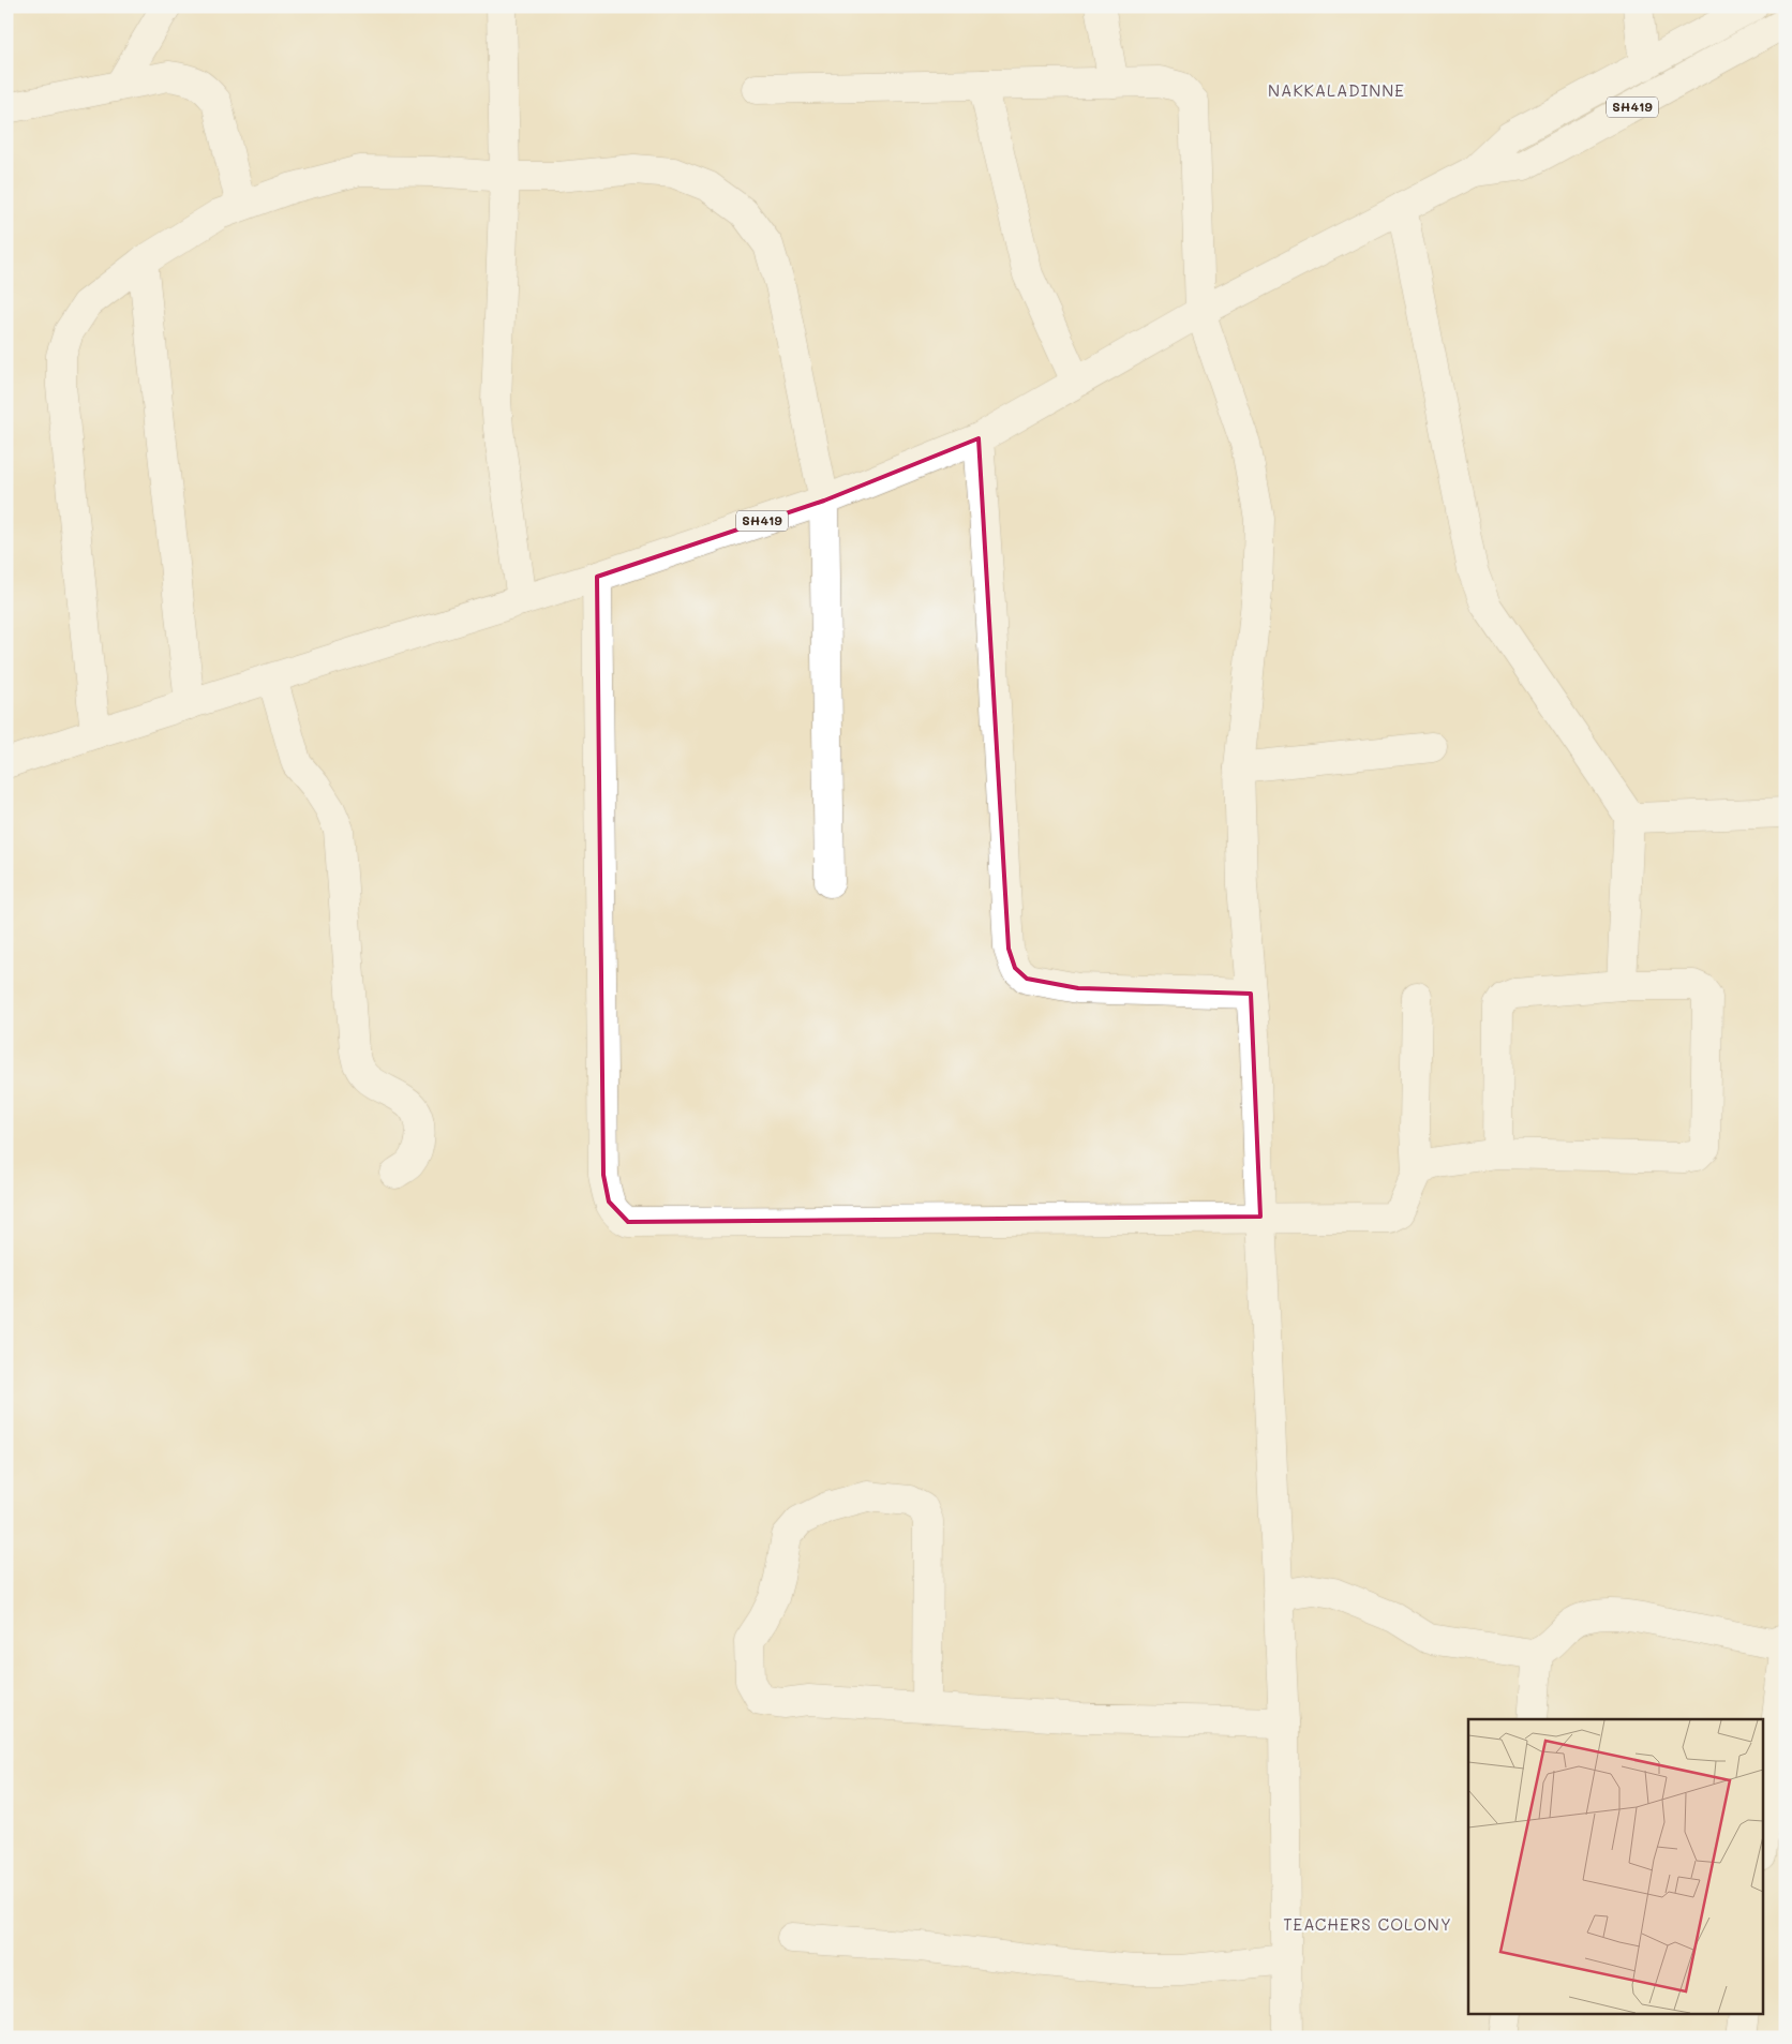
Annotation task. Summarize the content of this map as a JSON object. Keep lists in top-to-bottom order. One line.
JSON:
{"streets":{"street":["SH419"]},"districts":["NAKKALADINNE","TEACHERS COLONY"]}
